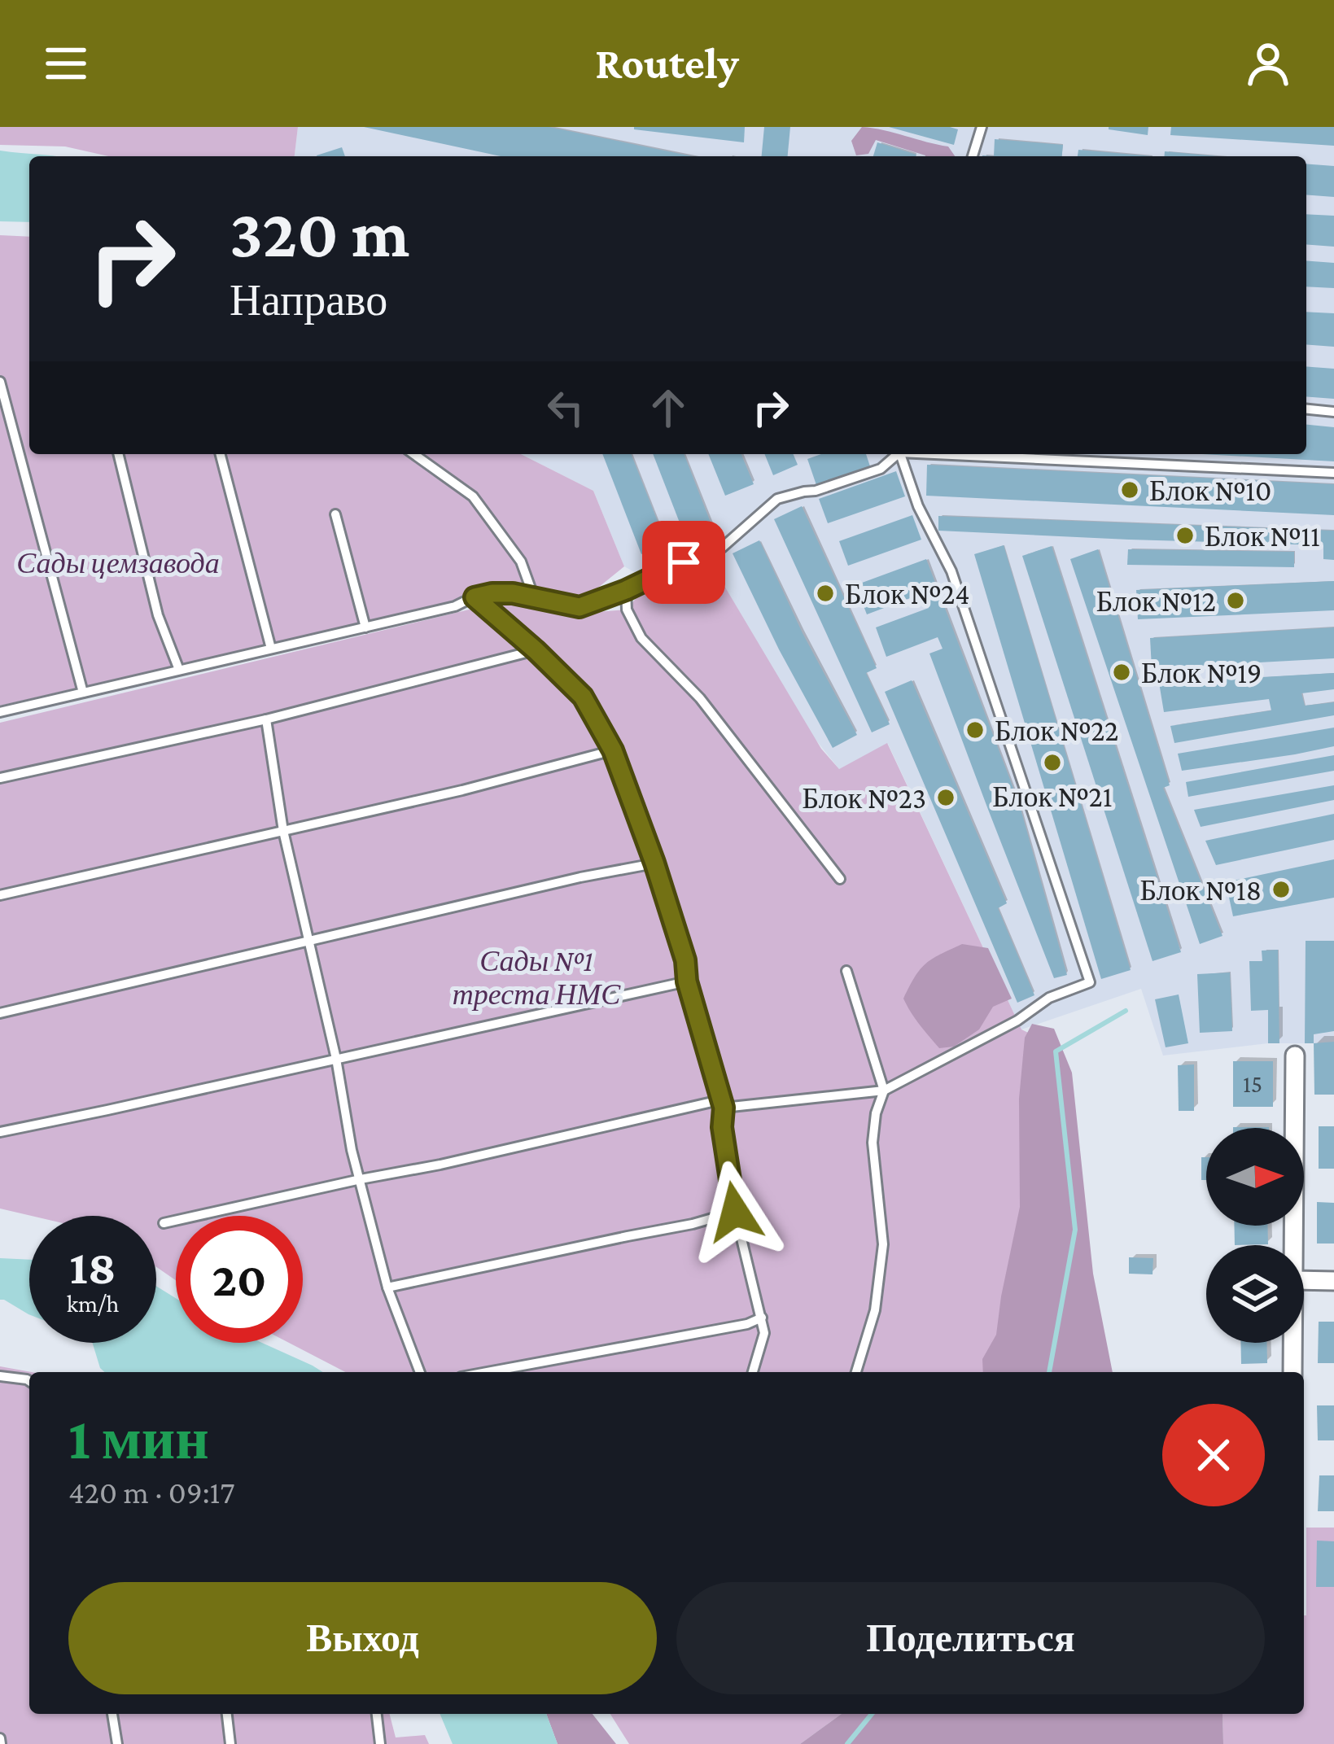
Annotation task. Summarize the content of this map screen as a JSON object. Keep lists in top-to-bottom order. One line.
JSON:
{"parks":["Сады цемзавода","Сады №1 треста НМС"],"places":["Блок №10","Блок №11","Блок №24","Блок №12","Блок №19","Блок №22","Блок №21","Блок №23","Блок №18"],"house_numbers":["15"],"north":"right","page":{"header":"Routely","turn":["320 m","Направо"],"speed":"18 km/h","limit":"20","heading":["1 мин","420 m · 09:17"],"buttons":["Выход","Поделиться"]}}
